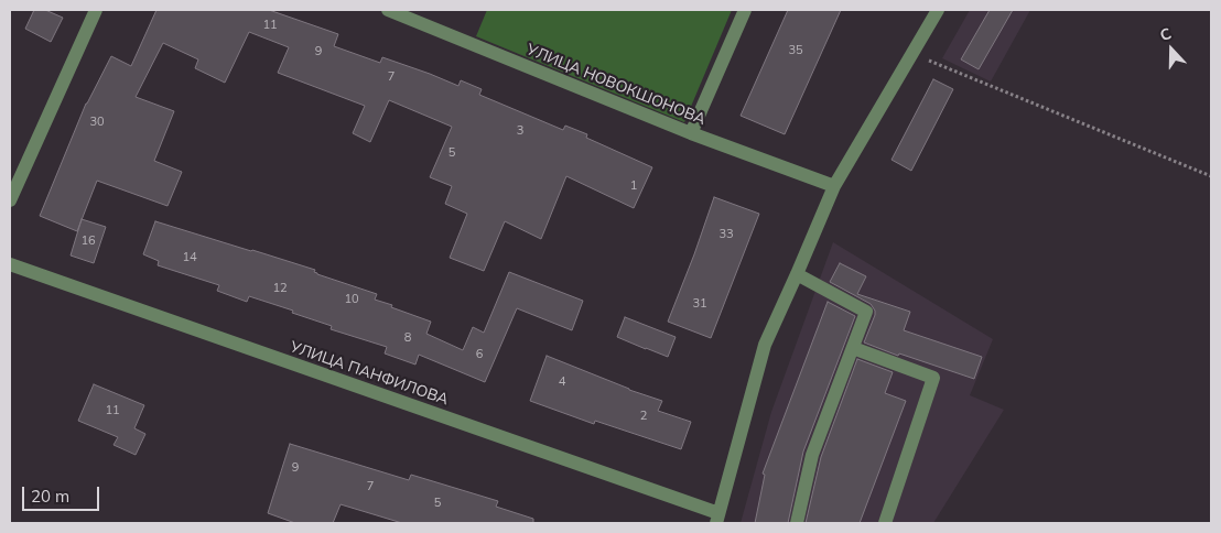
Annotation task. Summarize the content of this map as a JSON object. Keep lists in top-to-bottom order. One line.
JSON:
{"streets":{"street":["УЛИЦА НОВОКШОНОВА","УЛИЦА ПАНФИЛОВА"]},"house_numbers":["11","35","9","7","30","3","5","1","33","16","14","12","10","31","8","6","4","11","2","9","7","5"],"scale_bar":"20 m","north":"top"}
